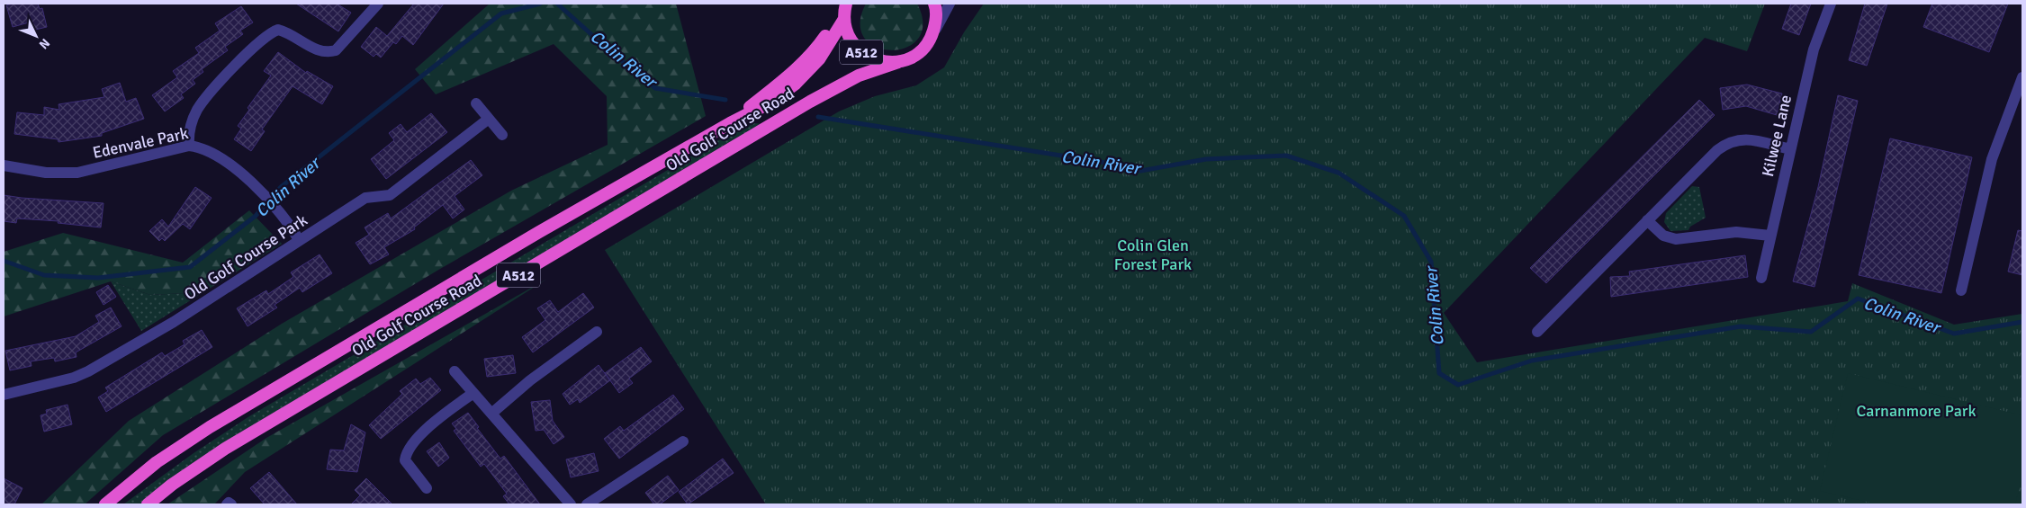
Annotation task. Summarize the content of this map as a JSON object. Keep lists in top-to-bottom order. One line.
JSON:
{"streets":{"highway":["A512","Old Golf Course Road"],"street":["Kilwee Lane","Edenvale Park","Old Golf Course Park"]},"crossings":[["A512","Old Golf Course Road"],["Edenvale Park","Old Golf Course Park"]],"water":["Colin River"],"parks":["Colin Glen Forest Park","Carnanmore Park"],"north":"bottom right"}
